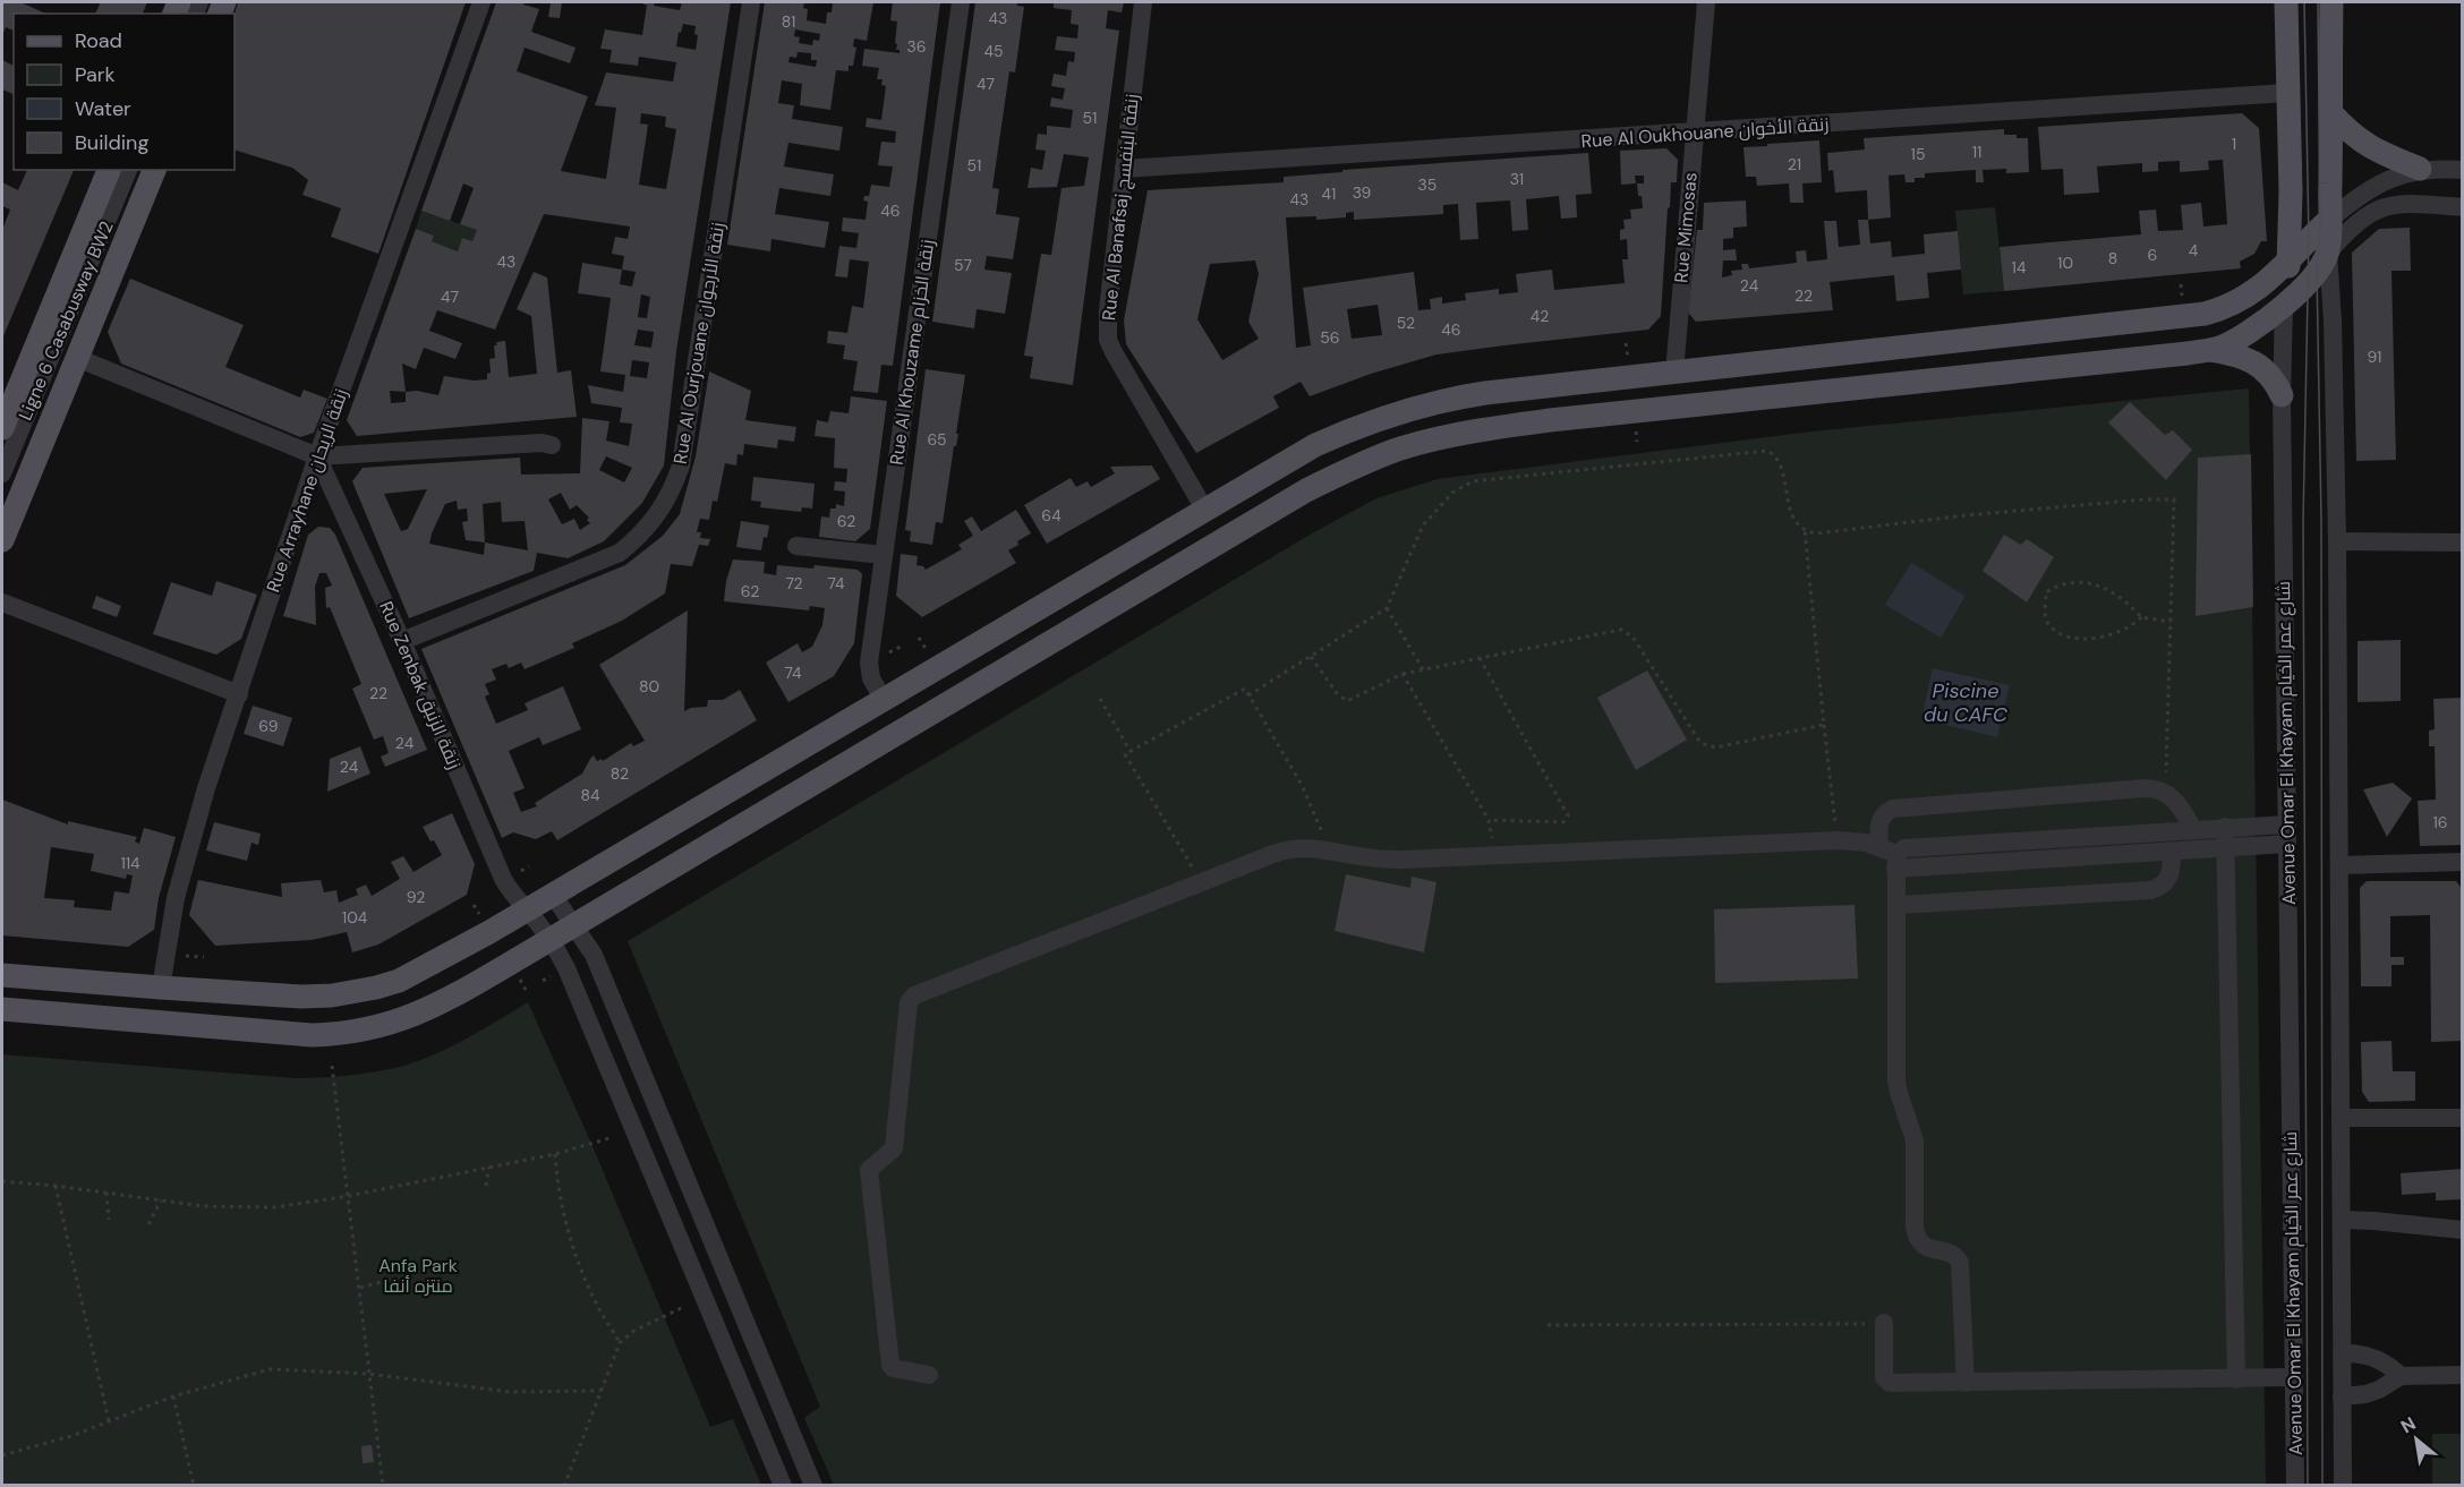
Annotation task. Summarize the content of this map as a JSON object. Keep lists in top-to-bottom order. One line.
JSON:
{"streets":{"main road":["Avenue Omar El Khayam شارع عمر الخيام"],"street":["Rue Al Oukhouane زنقة الأخوان","Rue Al Banafsaj زنقة البنفسج","Rue Mimosas","Ligne 6 Casabusway BW2","Rue Al Ourjouane زنقة الأرجوان","Rue Al Khouzame زنقة الخزام","Rue Arrayhane زنقة الريحان","Rue Zenbak زنقة الزنبق"]},"crossings":[["Rue Al Oukhouane زنقة الأخوان","Rue Al Banafsaj زنقة البنفسج"],["Rue Al Oukhouane زنقة الأخوان","Rue Mimosas"],["Rue Al Oukhouane زنقة الأخوان","Avenue Omar El Khayam شارع عمر الخيام"],["Rue Al Ourjouane زنقة الأرجوان","Rue Zenbak زنقة الزنبق"],["Rue Arrayhane زنقة الريحان","Rue Zenbak زنقة الزنبق"]],"water":["Piscine du CAFC"],"parks":["Anfa Park منتزه أنفا"],"house_numbers":["43","81","36","45","47","51","1","11","15","21","51","31","35","39","41","43","46","4","6","8","43","10","57","14","24","22","47","42","52","46","56","91","65","64","62","72","74","62","74","80","22","69","24","24","82","84","16","114","92","104"],"legend":["Road","Park","Water","Building"],"north":"top left"}
